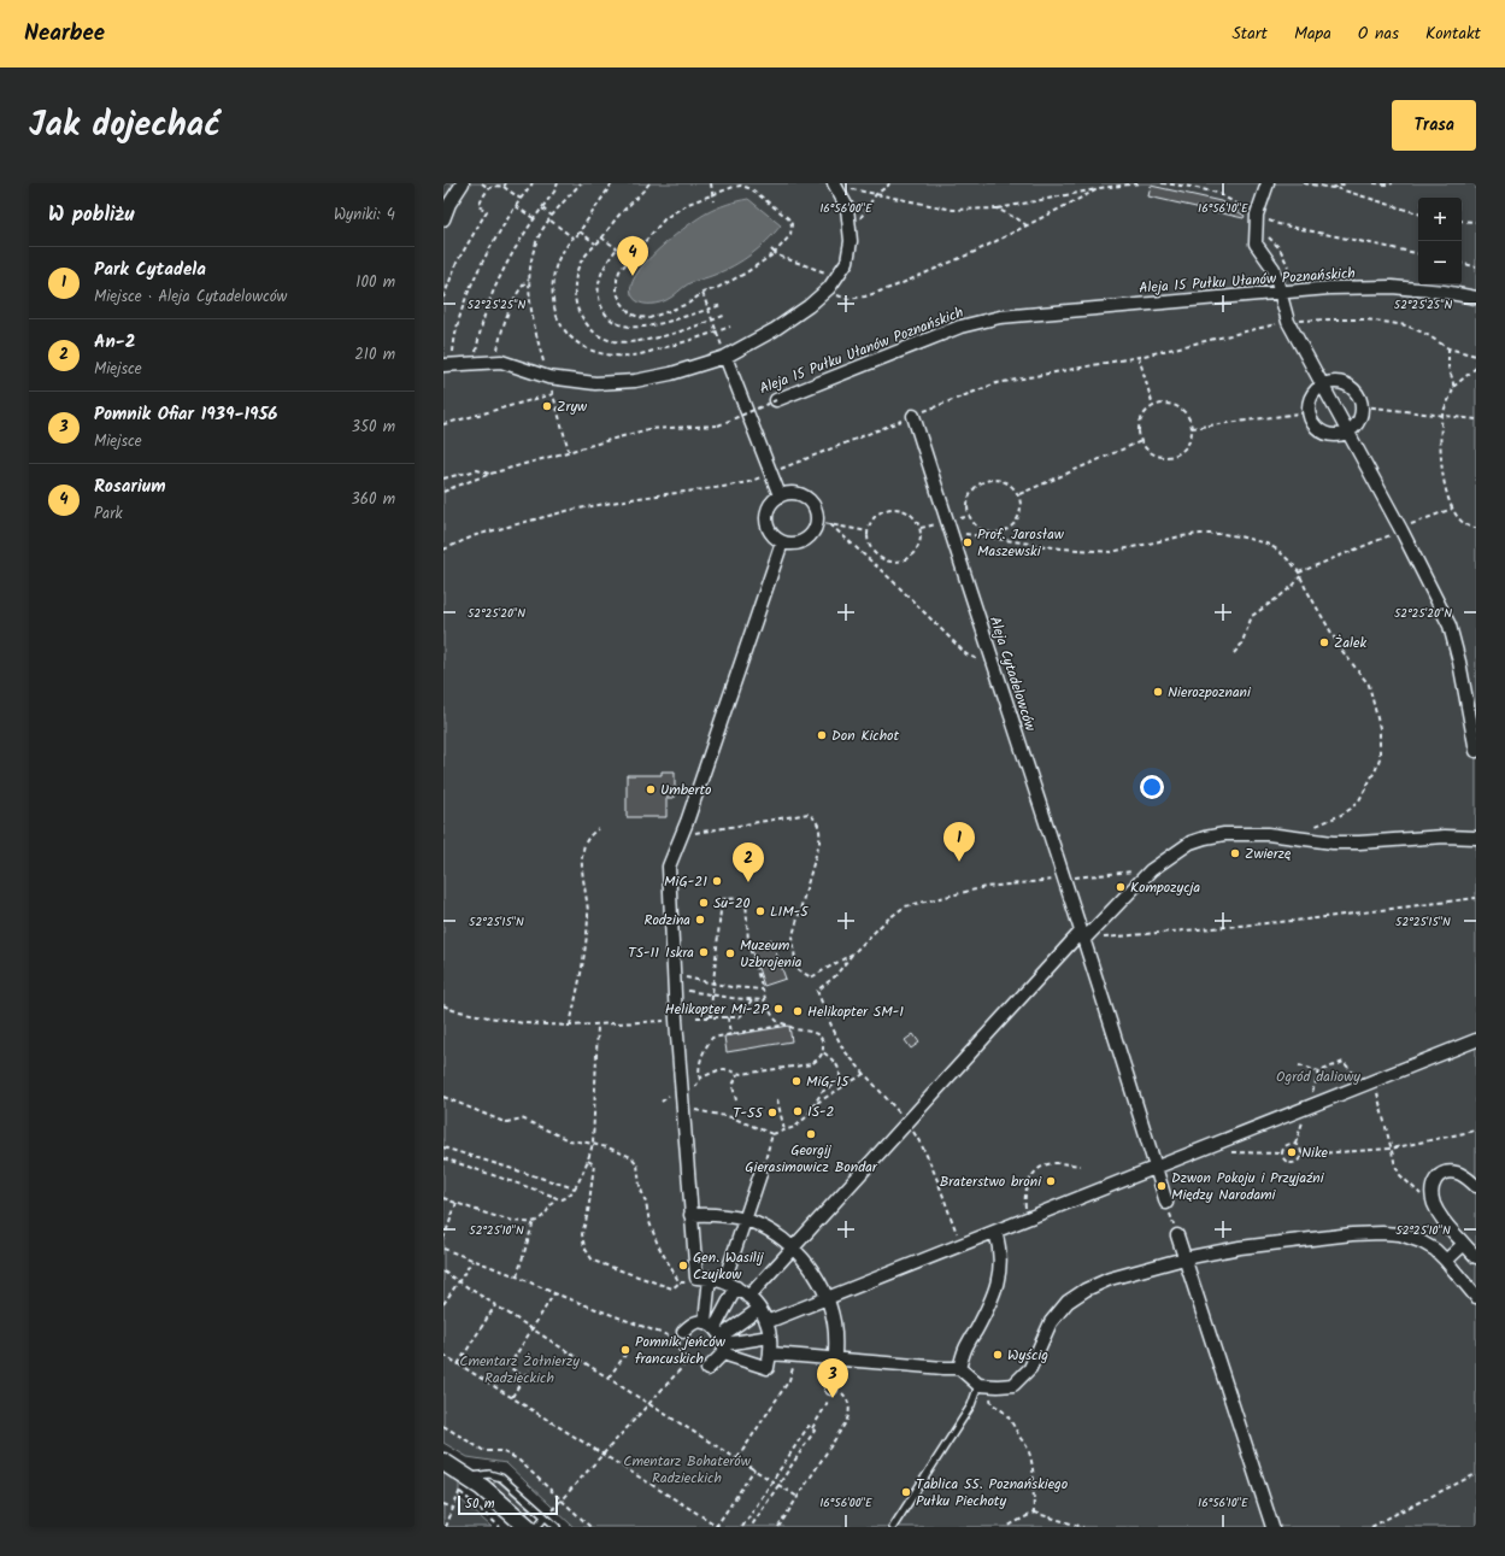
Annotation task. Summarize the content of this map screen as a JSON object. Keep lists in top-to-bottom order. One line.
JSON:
{"streets":{"street":["Aleja 15 Pułku Ułanów Poznańskich","Aleja Cytadelowców"]},"parks":["Ogród daliowy","Cmentarz Żołnierzy Radzieckich","Cmentarz Bohaterów Radzieckich"],"places":["Zryw","Prof. Jarosław Maszewski","Żalek","Nierozpoznani","Don Kichot","Umberto","Zwierzę","MiG-21","Kompozycja","Su-20","LIM-5","Rodzina","TS-11 Iskra","Muzeum Uzbrojenia","Helikopter Mi-2P","Helikopter SM-1","MiG-15","IS-2","T-55","Georgij Gierasimowicz Bondar","Nike","Braterstwo broni","Dzwon Pokoju i Przyjaźni Między Narodami","Gen. Wasilij Czujkow","Pomnik jeńców francuskich","Wyścig","Tablica 55. Poznańskiego Pułku Piechoty"],"scale_bar":"50 m","page":{"header":"Nearbee","nav":["Start","Mapa","O nas","Kontakt"],"title":"Jak dojechać","buttons":"Trasa","heading":["W pobliżu","Wyniki: 4"],"map_buttons":["+","−"],"pins":["4","1","2","3"],"list":[{"mark":"1","name":"Park Cytadela","note":"Miejsce · Aleja Cytadelowców","value":"100 m"},{"mark":"2","name":"An-2","note":"Miejsce","value":"210 m"},{"mark":"3","name":"Pomnik Ofiar 1939-1956","note":"Miejsce","value":"350 m"},{"mark":"4","name":"Rosarium","note":"Park","value":"360 m"}],"scale":"50 m"},"coordinates":["16°56'00\"E","16°56'10\"E","52°25'25\"N","52°25'20\"N","52°25'15\"N","52°25'10\"N"]}
